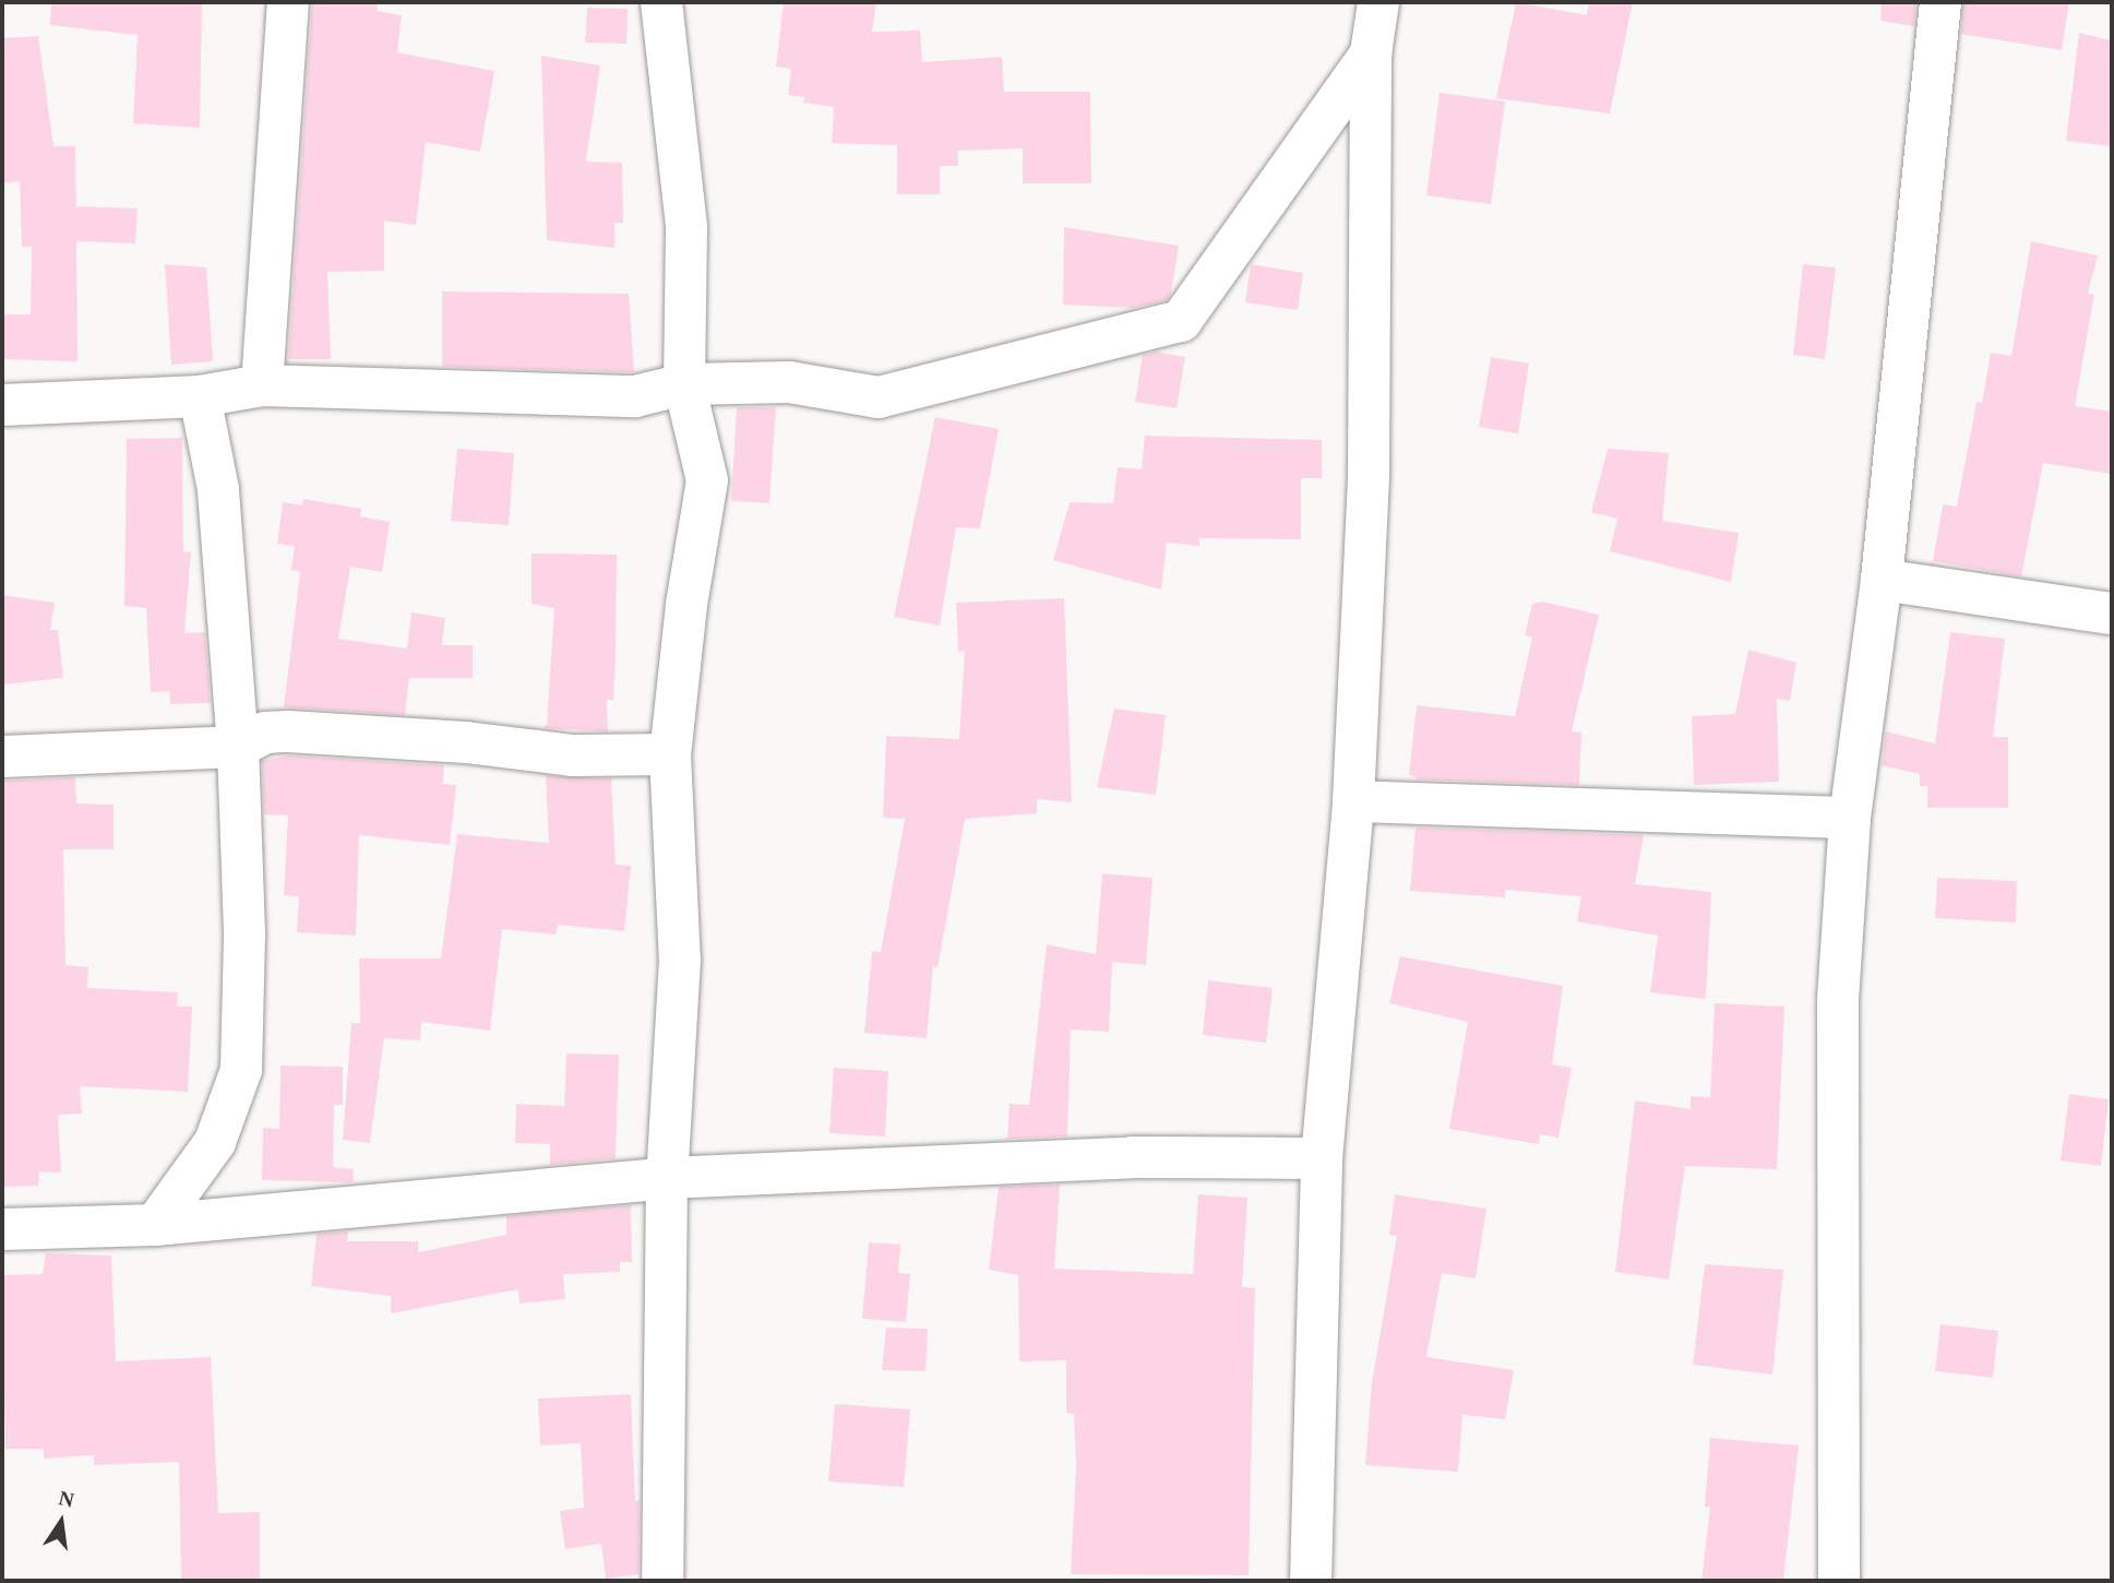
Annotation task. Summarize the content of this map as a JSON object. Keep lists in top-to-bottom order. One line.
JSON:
{"north":"top"}
